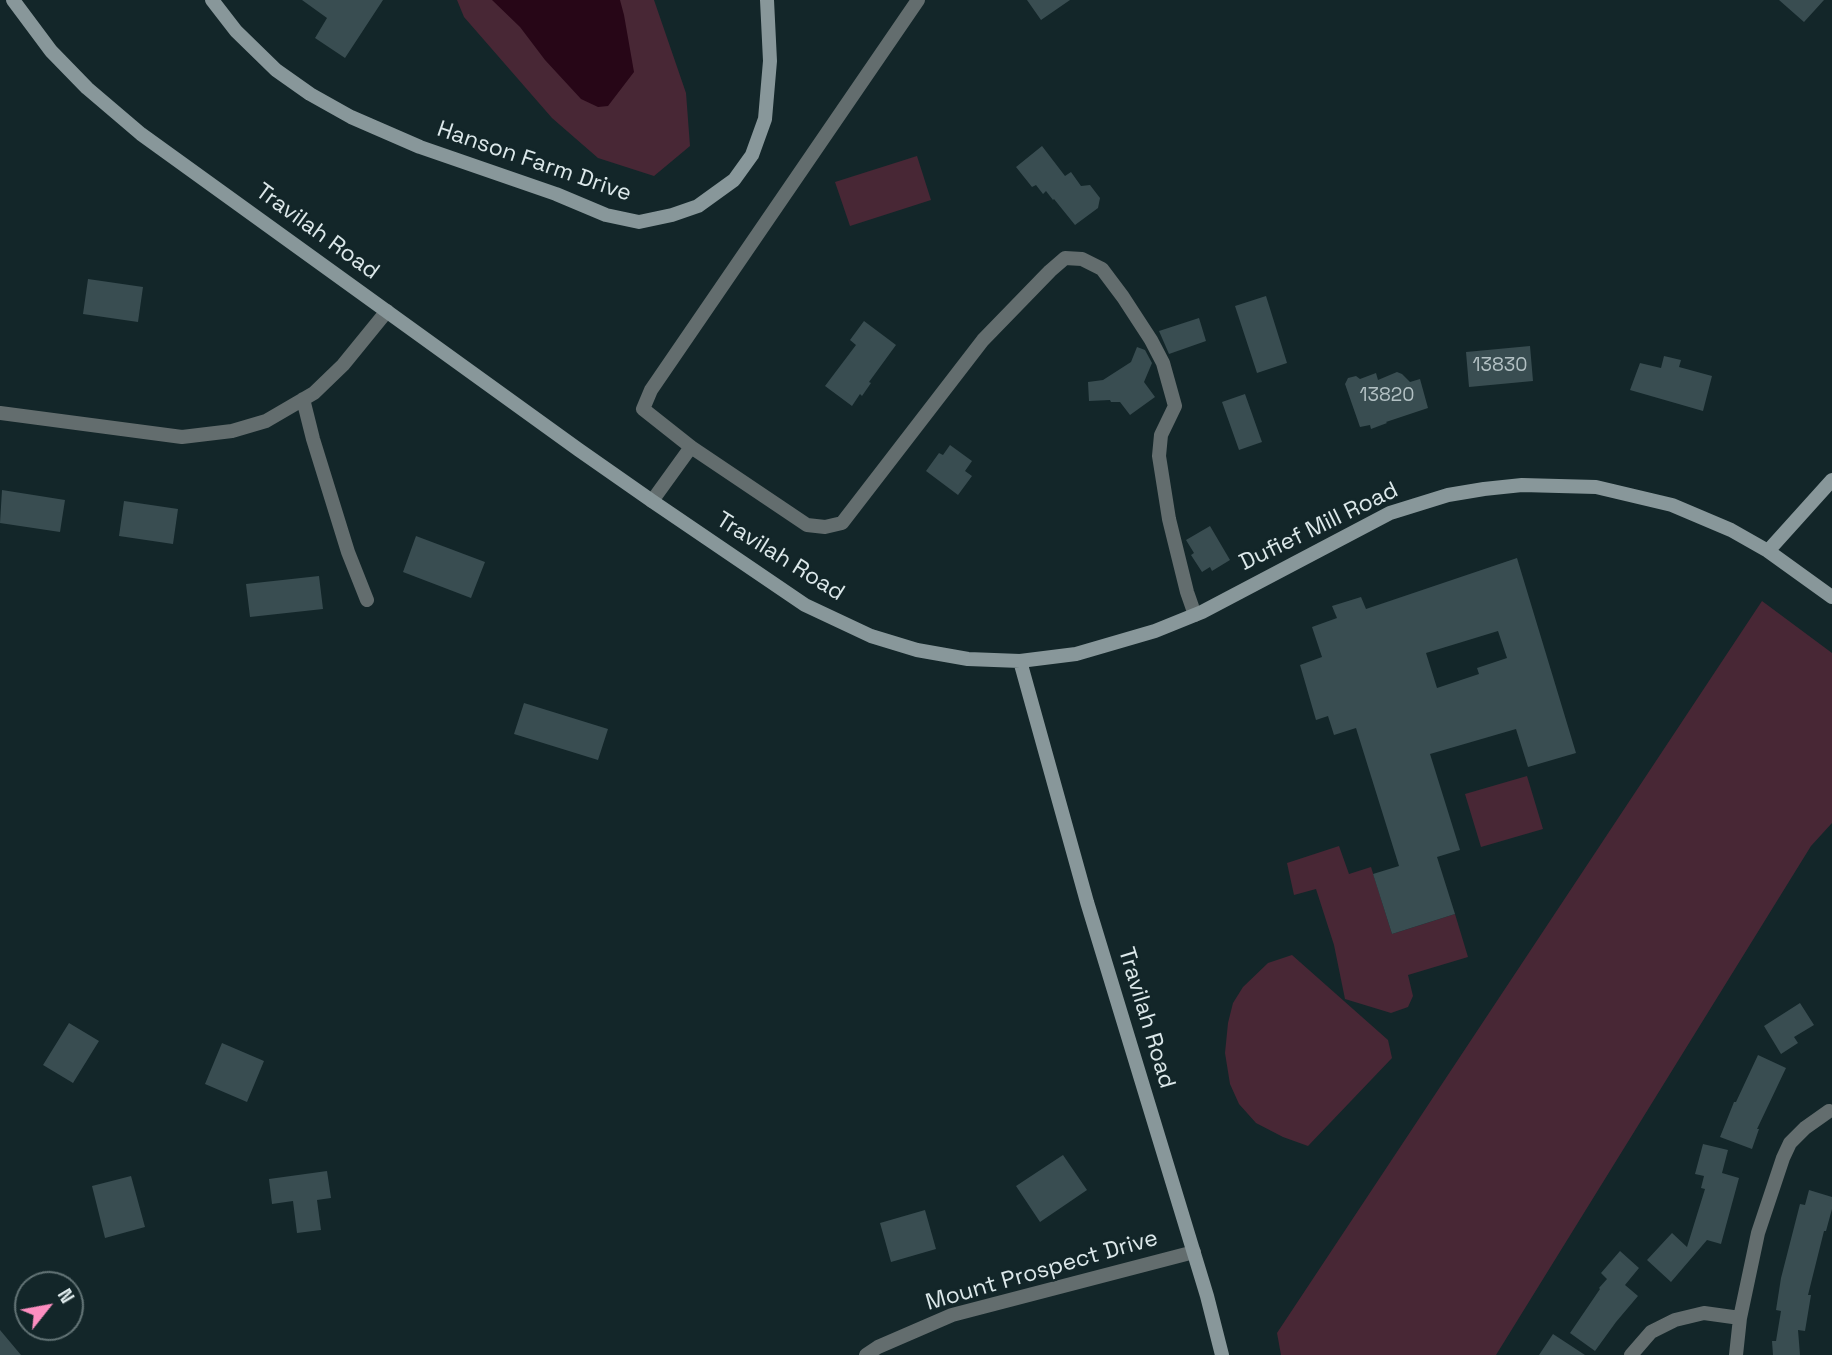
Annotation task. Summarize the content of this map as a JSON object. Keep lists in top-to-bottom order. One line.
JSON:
{"streets":{"main road":["Hanson Farm Drive","Travilah Road","Dufief Mill Road"],"street":["Mount Prospect Drive"]},"crossings":[["Travilah Road","Dufief Mill Road"],["Travilah Road","Mount Prospect Drive"]],"house_numbers":["13830","13820"],"north":"top right"}
